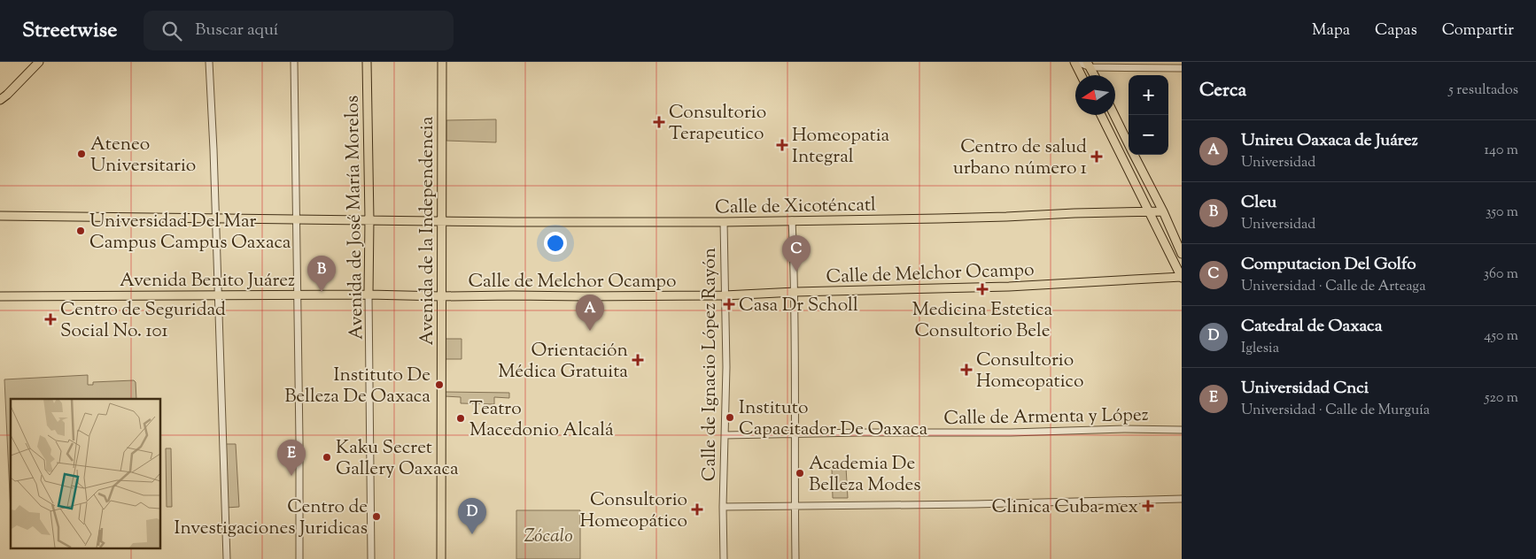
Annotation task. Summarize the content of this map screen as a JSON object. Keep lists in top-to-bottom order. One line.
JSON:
{"streets":{"main road":["Calle de Xicoténcatl","Avenida de José María Morelos","Avenida de la Independencia","Calle de Melchor Ocampo","Avenida Benito Juárez"],"street":["Calle de Ignacio López Rayón","Calle de Armenta y López"]},"crossings":[["Calle de Xicoténcatl","Avenida de José María Morelos"],["Calle de Xicoténcatl","Avenida de la Independencia"],["Calle de Xicoténcatl","Calle de Ignacio López Rayón"],["Avenida de José María Morelos","Avenida Benito Juárez"],["Avenida de la Independencia","Calle de Melchor Ocampo"],["Avenida de la Independencia","Avenida Benito Juárez"],["Calle de Melchor Ocampo","Avenida Benito Juárez"],["Calle de Melchor Ocampo","Calle de Ignacio López Rayón"],["Calle de Ignacio López Rayón","Calle de Armenta y López"]],"parks":["Zócalo"],"places":{"health":["Consultorio Terapeutico","Homeopatia Integral","Centro de salud urbano número 1","Medicina Estetica Consultorio Bele","Casa Dr Scholl","Centro de Seguridad Social No. 101","Orientación Médica Gratuita","Consultorio Homeopatico","Clinica Cuba-mex","Consultorio Homeopático"],"other":["Ateneo Universitario","Universidad Del Mar Campus Campus Oaxaca","Instituto De Belleza De Oaxaca","Instituto Capacitador De Oaxaca","Teatro Macedonio Alcalá","Kaku Secret Gallery Oaxaca","Academia De Belleza Modes","Centro de Investigaciones Juridicas"]},"north":"left","page":{"header":"Streetwise","search":"Buscar aquí","nav":["Mapa","Capas","Compartir"],"heading":["Cerca","5 resultados"],"map_buttons":["+","−"],"list":[{"mark":"A","name":"Unireu Oaxaca de Juárez","note":"Universidad","value":"140 m"},{"mark":"B","name":"Cleu","note":"Universidad","value":"350 m"},{"mark":"C","name":"Computacion Del Golfo","note":"Universidad · Calle de Arteaga","value":"360 m"},{"mark":"D","name":"Catedral de Oaxaca","note":"Iglesia","value":"450 m"},{"mark":"E","name":"Universidad Cnci","note":"Universidad · Calle de Murguía","value":"520 m"}],"pins":["C","B","A","E","D"]}}
